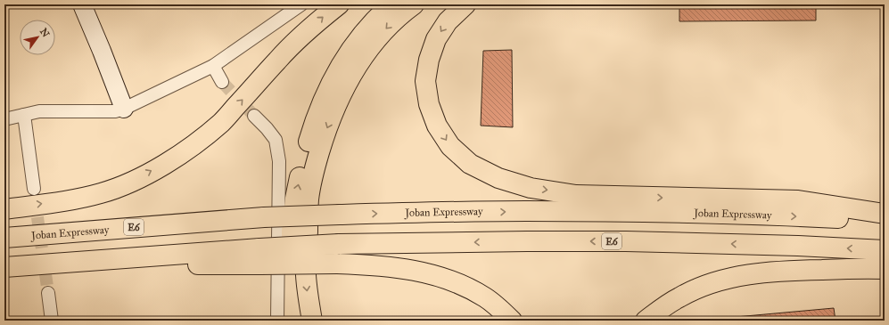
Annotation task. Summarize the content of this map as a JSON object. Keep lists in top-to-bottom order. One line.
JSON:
{"streets":{"highway":["Joban Expressway","E6"]},"north":"top right"}
